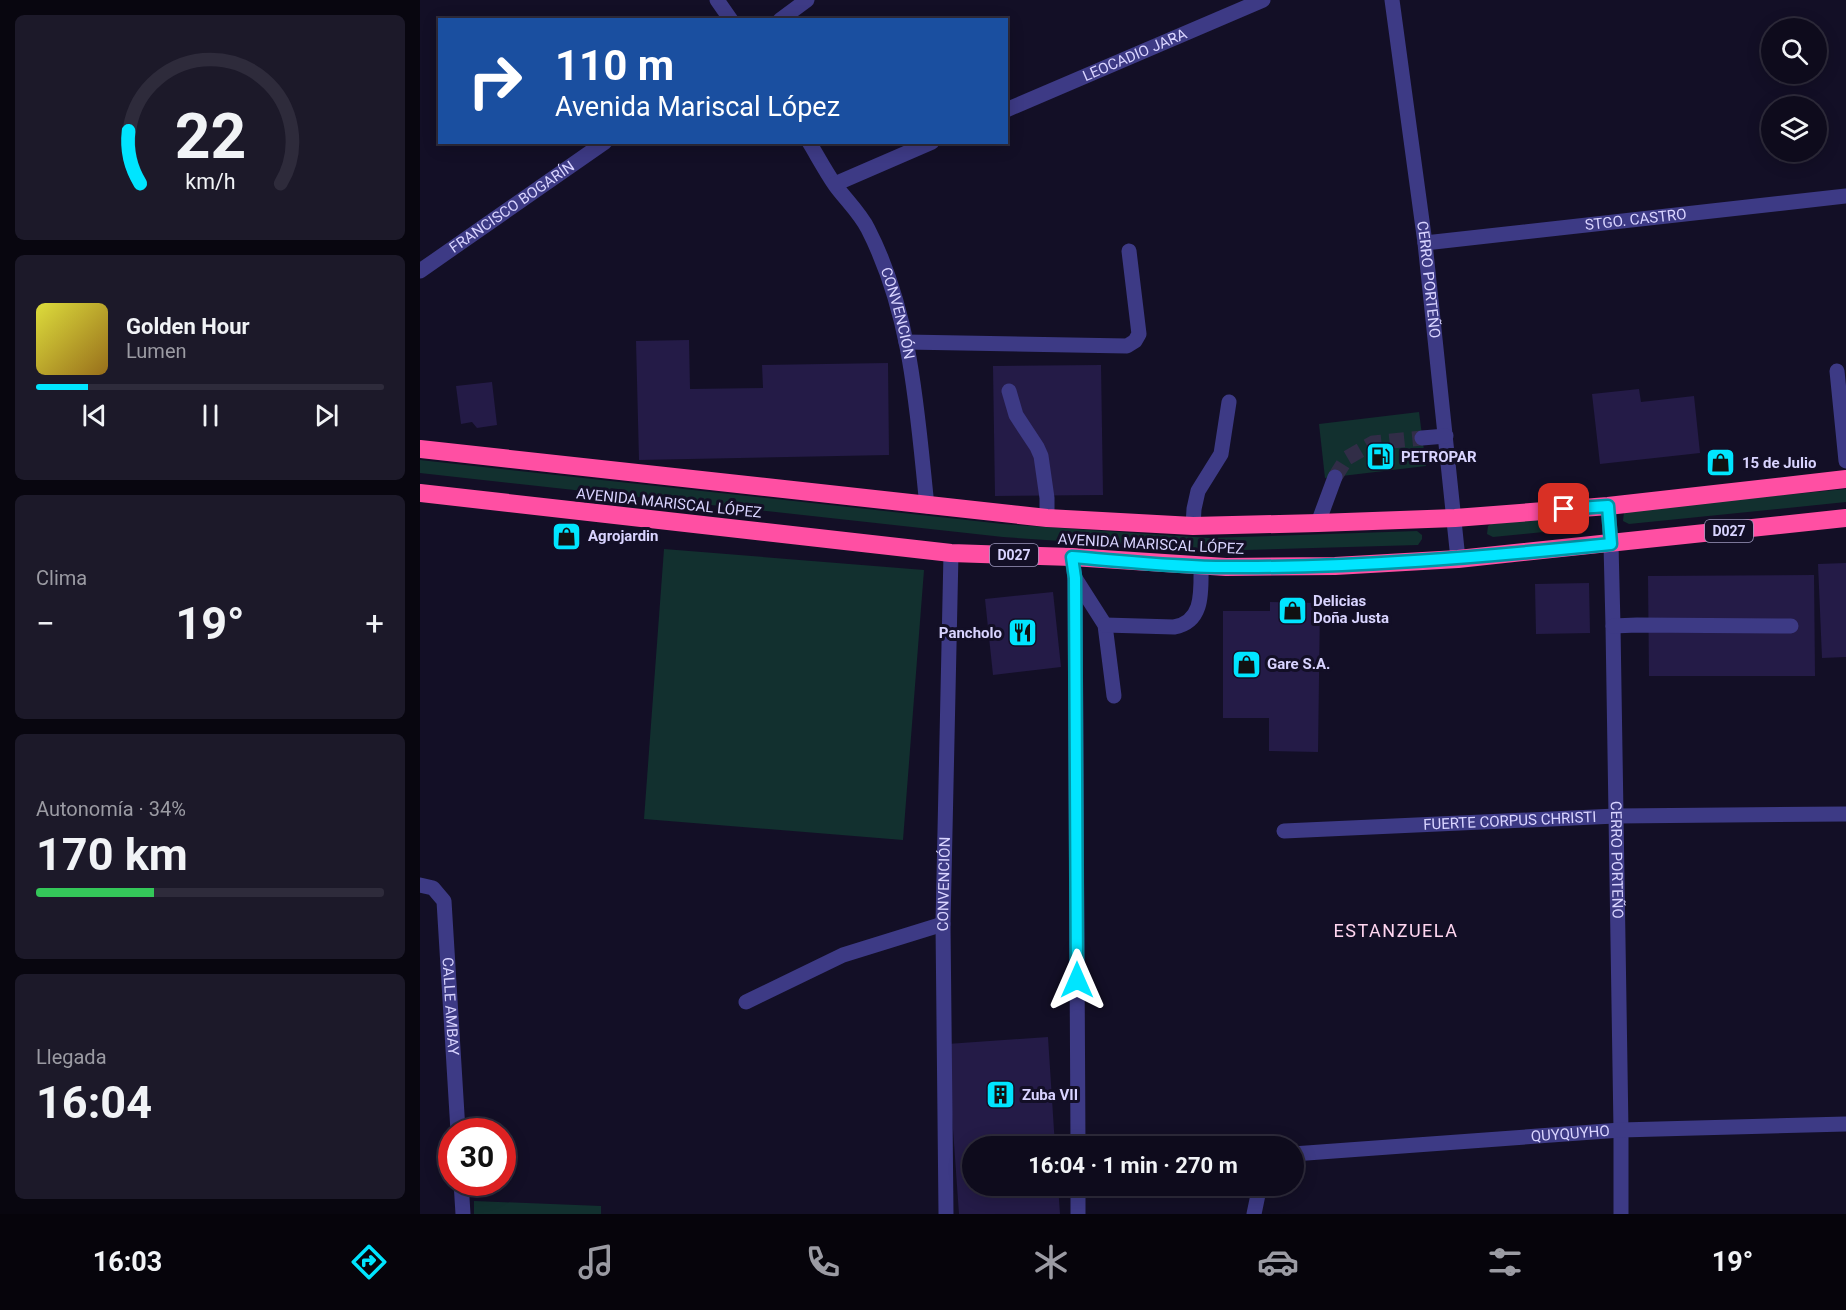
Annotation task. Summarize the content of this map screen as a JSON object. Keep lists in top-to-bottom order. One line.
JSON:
{"streets":{"highway":["AVENIDA MARISCAL LÓPEZ","D027"],"street":["LEOCADIO JARA","FRANCISCO BOGARÍN","STGO. CASTRO","CERRO PORTEÑO","CONVENCIÓN","FUERTE CORPUS CHRISTI","CALLE AMBAY","QUYQUYHO"]},"crossings":[["STGO. CASTRO","CERRO PORTEÑO"],["CERRO PORTEÑO","AVENIDA MARISCAL LÓPEZ"],["CERRO PORTEÑO","FUERTE CORPUS CHRISTI"],["CERRO PORTEÑO","QUYQUYHO"],["CONVENCIÓN","AVENIDA MARISCAL LÓPEZ"]],"districts":["ESTANZUELA"],"places":{"fuel station":["PETROPAR"],"shop":["15 de Julio","Agrojardin","Delicias Doña Justa","Gare S.A."],"restaurant":["Pancholo"],"building":["Zuba VII"]},"page":{"turn":["110 m","Avenida Mariscal López"],"song":["Golden Hour","Lumen"],"tile":["Clima",["Autonomía · 34%","170 km"],["Llegada","16:04"]],"heat":["−","19°","+"],"limit":"30","trip":"16:04 · 1 min · 270 m","tabs":["16:03","19°"],"gauge":["22","km/h"]}}
